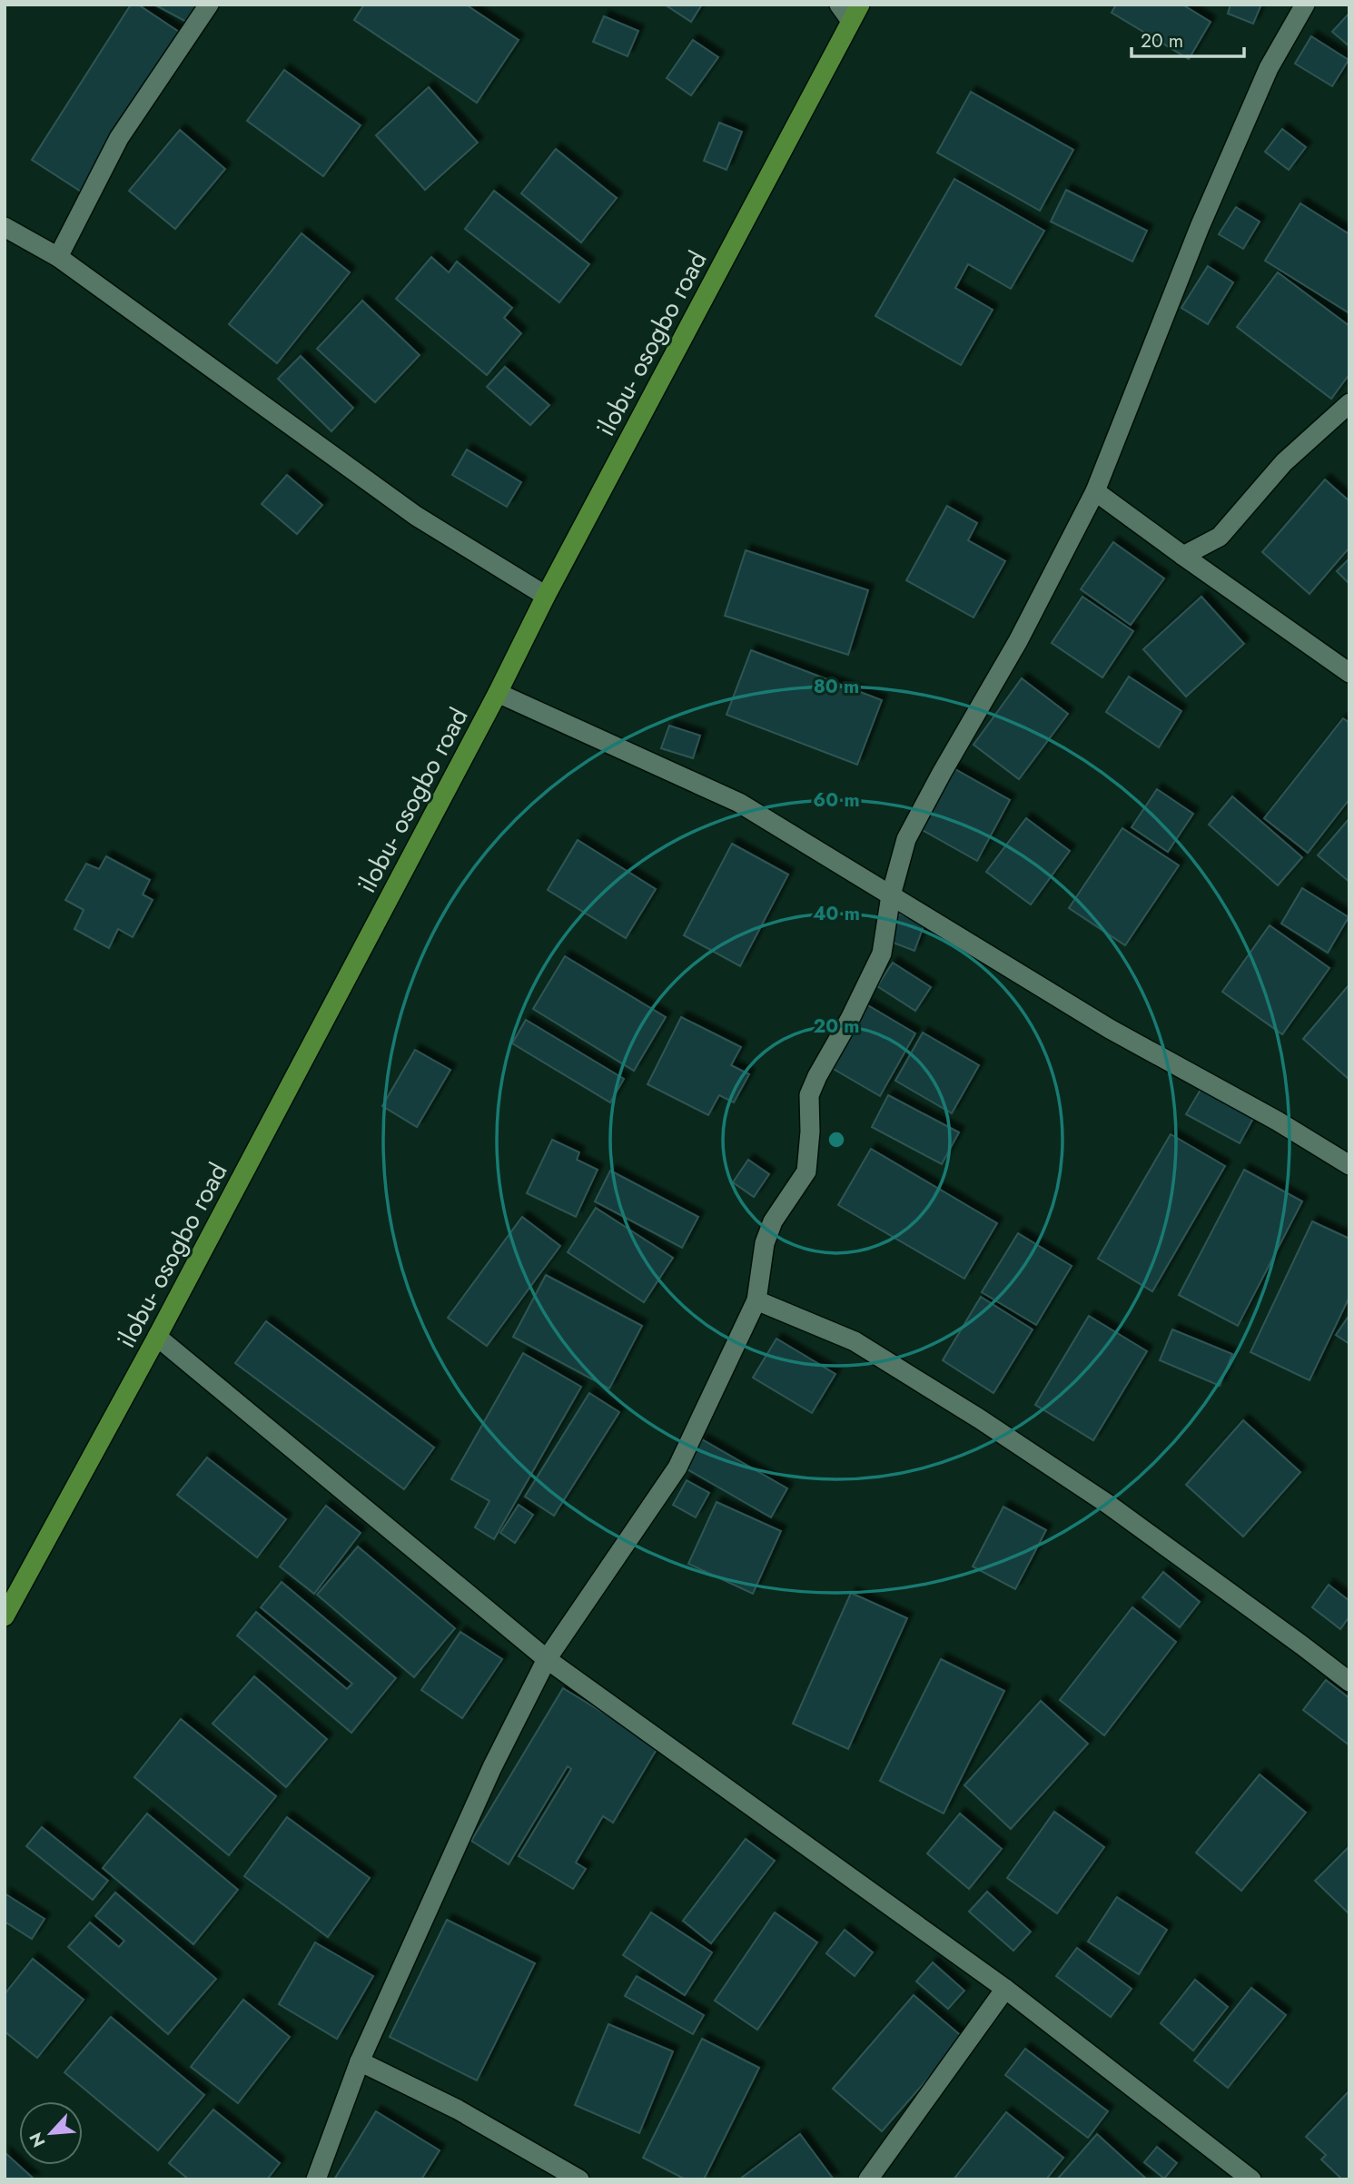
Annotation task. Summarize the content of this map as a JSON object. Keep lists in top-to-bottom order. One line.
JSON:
{"streets":{"main road":["ilobu- osogbo road"]},"scale_bar":"20 m","north":"bottom left","rings":["80 m","60 m","40 m","20 m"]}
